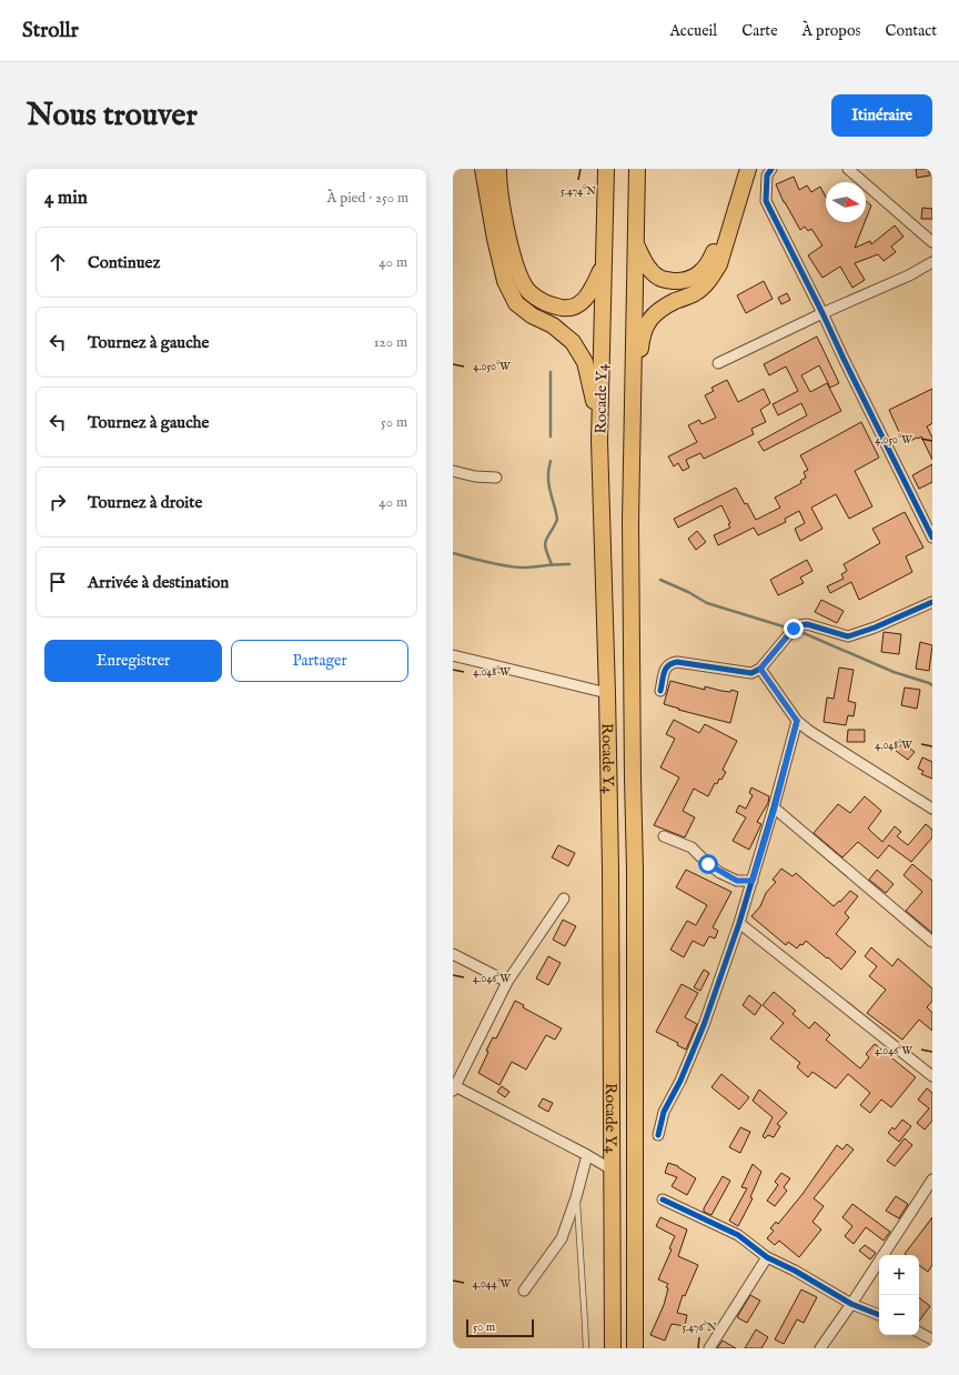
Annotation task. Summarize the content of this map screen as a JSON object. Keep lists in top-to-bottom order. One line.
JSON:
{"streets":{"highway":["Rocade Y4"]},"scale_bar":"50 m","north":"right","page":{"header":"Strollr","nav":["Accueil","Carte","À propos","Contact"],"buttons":["Itinéraire",["Enregistrer","Partager"]],"title":"Nous trouver","heading":["4 min","À pied · 250 m"],"list":[["Continuez","40 m"],["Tournez à gauche","120 m"],["Tournez à gauche","50 m"],["Tournez à droite","40 m"],"Arrivée à destination"],"map_buttons":["+","−"],"scale":"50 m"},"coordinates":["5.474°N","4.050°W","4.048°W","4.046°W","4.044°W","5.476°N"]}
